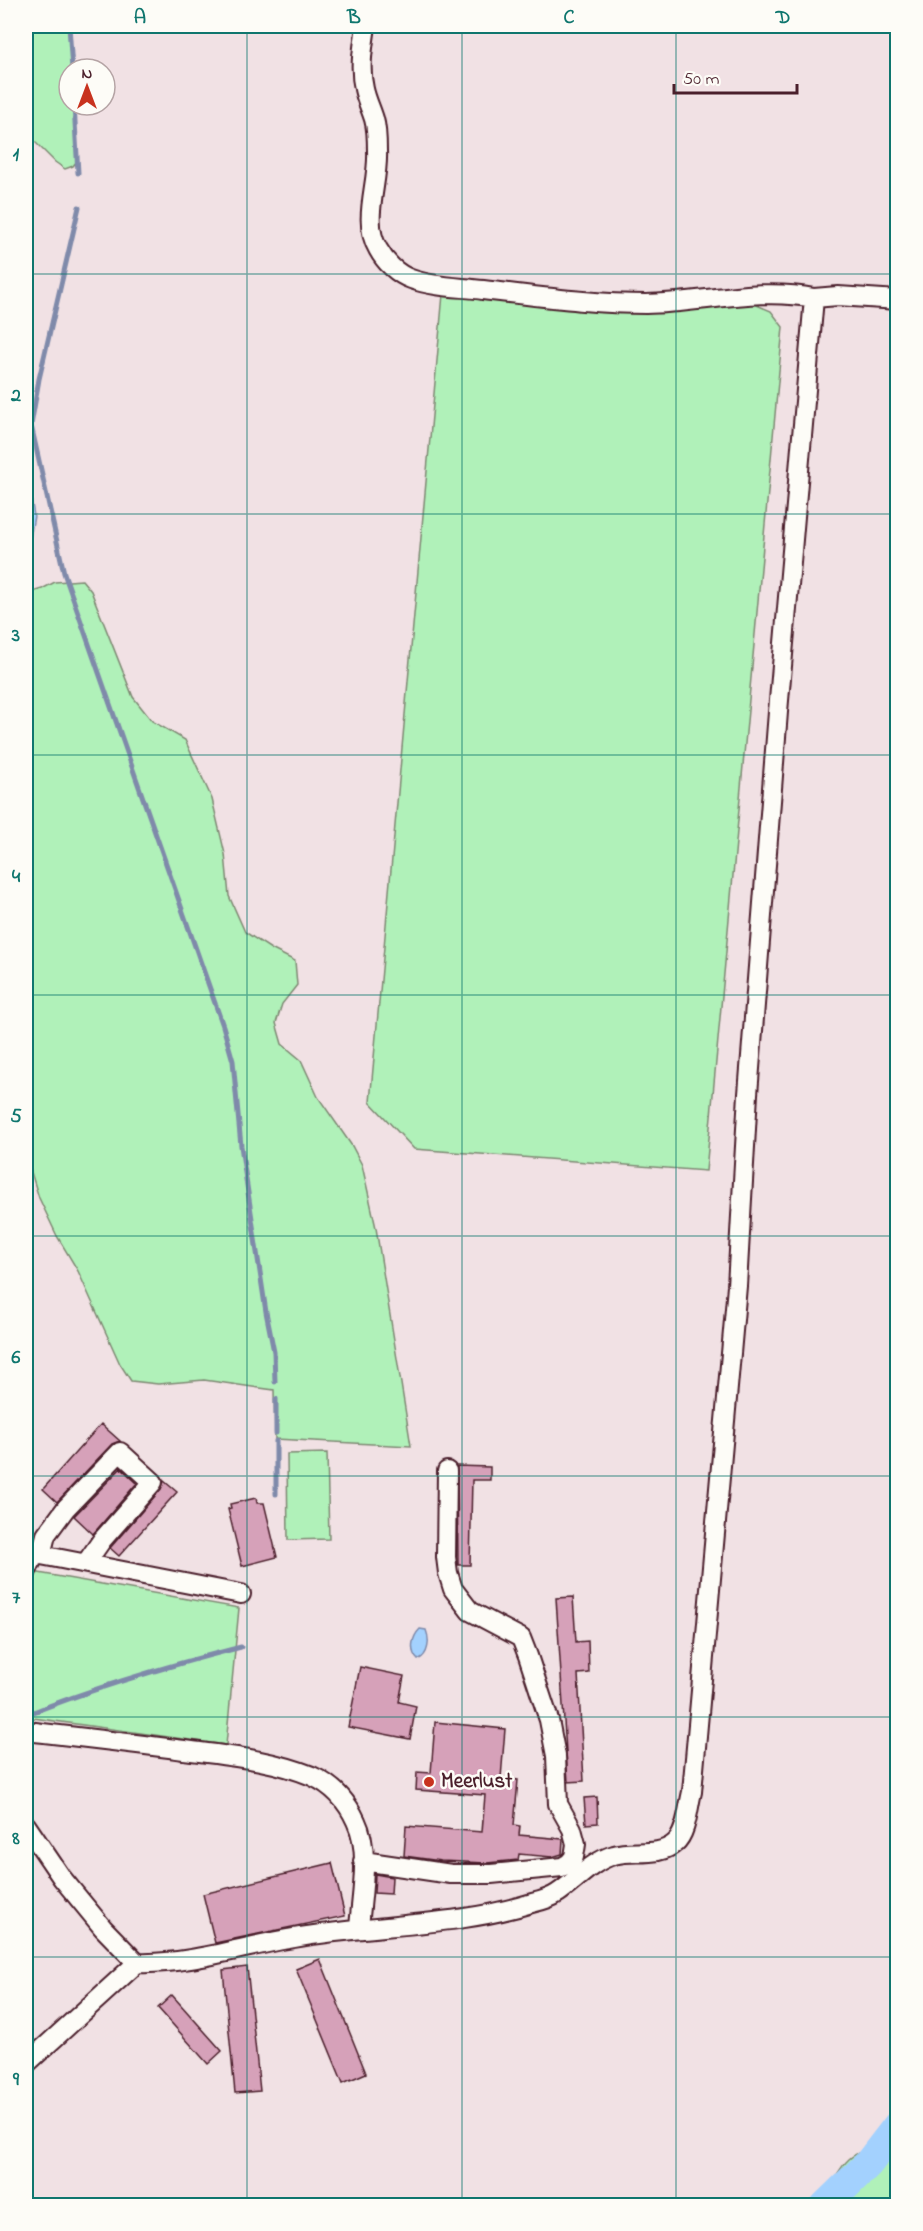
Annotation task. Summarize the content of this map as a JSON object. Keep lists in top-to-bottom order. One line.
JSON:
{"places":["Meerlust"],"scale_bar":"50 m","north":"top","grid":{"columns":["A","B","C","D"],"rows":["1","2","3","4","5","6","7","8","9"]}}
